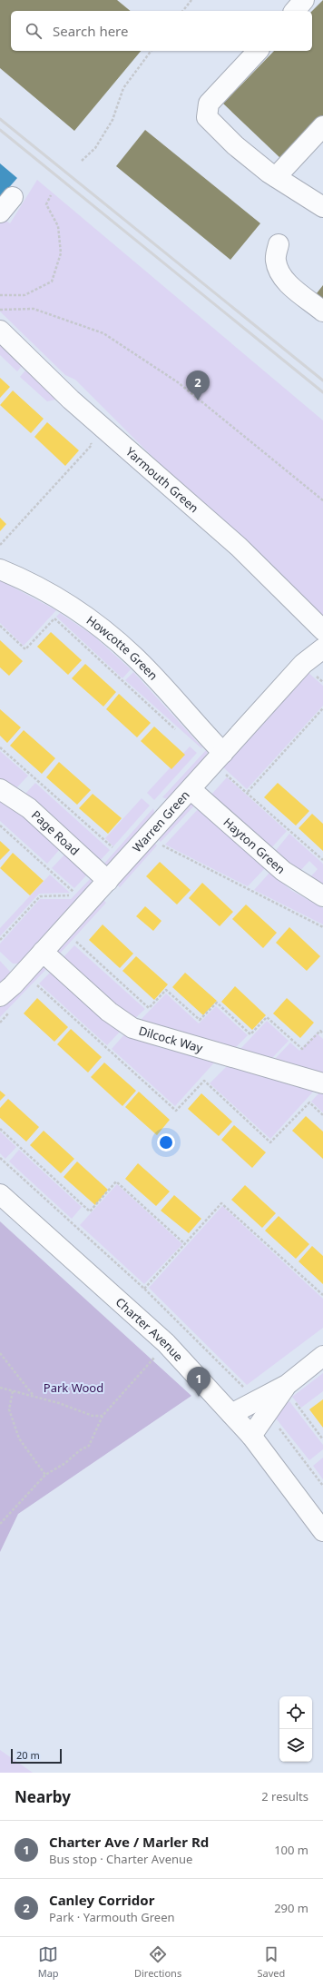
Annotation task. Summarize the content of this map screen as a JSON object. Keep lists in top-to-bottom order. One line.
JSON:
{"streets":{"street":["Yarmouth Green","Howcotte Green","Warren Green","Page Road","Hayton Green","Dilcock Way","Charter Avenue"]},"crossings":[["Howcotte Green","Warren Green"],["Warren Green","Page Road"],["Warren Green","Hayton Green"],["Warren Green","Dilcock Way"]],"parks":["Park Wood"],"scale_bar":"20 m","page":{"search":"Search here","pins":["2","1"],"scale":"20 m","heading":["Nearby","2 results"],"list":[{"mark":"1","name":"Charter Ave / Marler Rd","note":"Bus stop · Charter Avenue","value":"100 m"},{"mark":"2","name":"Canley Corridor","note":"Park · Yarmouth Green","value":"290 m"}],"nav":["Map","Directions","Saved"]}}
